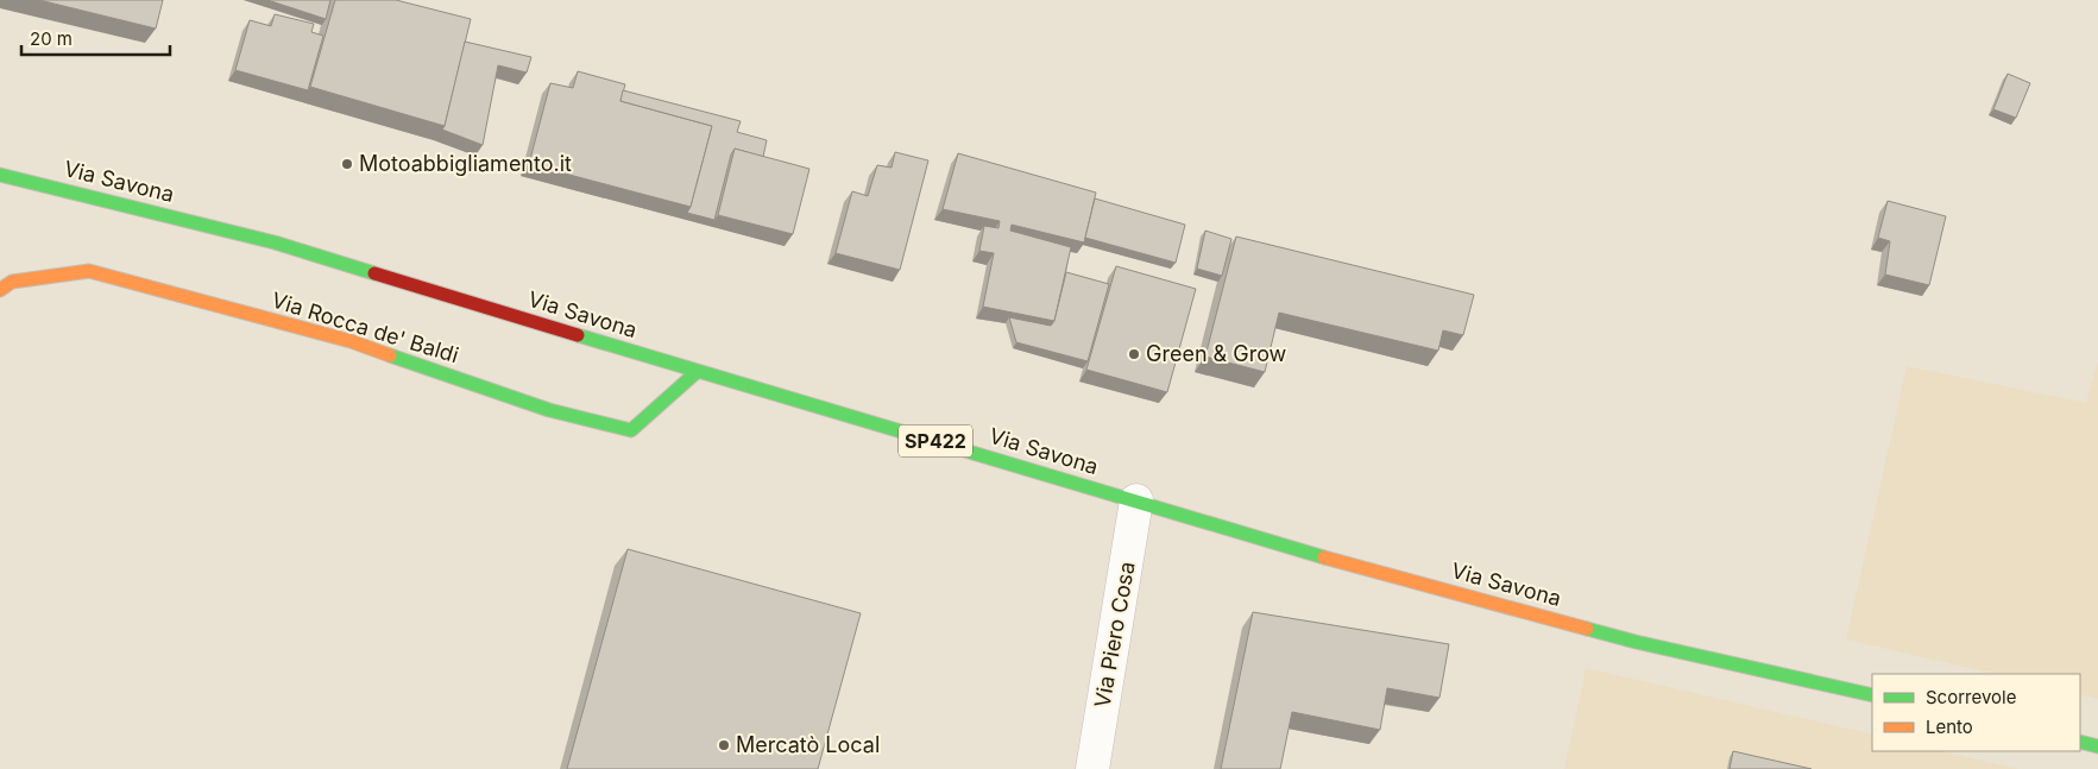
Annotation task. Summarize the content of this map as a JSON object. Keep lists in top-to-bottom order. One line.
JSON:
{"streets":{"main road":["Via Savona","Via Rocca de' Baldi","SP422"],"street":["Via Piero Cosa"]},"crossings":[["Via Savona","Via Rocca de' Baldi"],["Via Savona","Via Piero Cosa"]],"places":["Motoabbigliamento.it","Green & Grow","Mercatò Local"],"legend":["Scorrevole","Lento"],"scale_bar":"20 m"}
